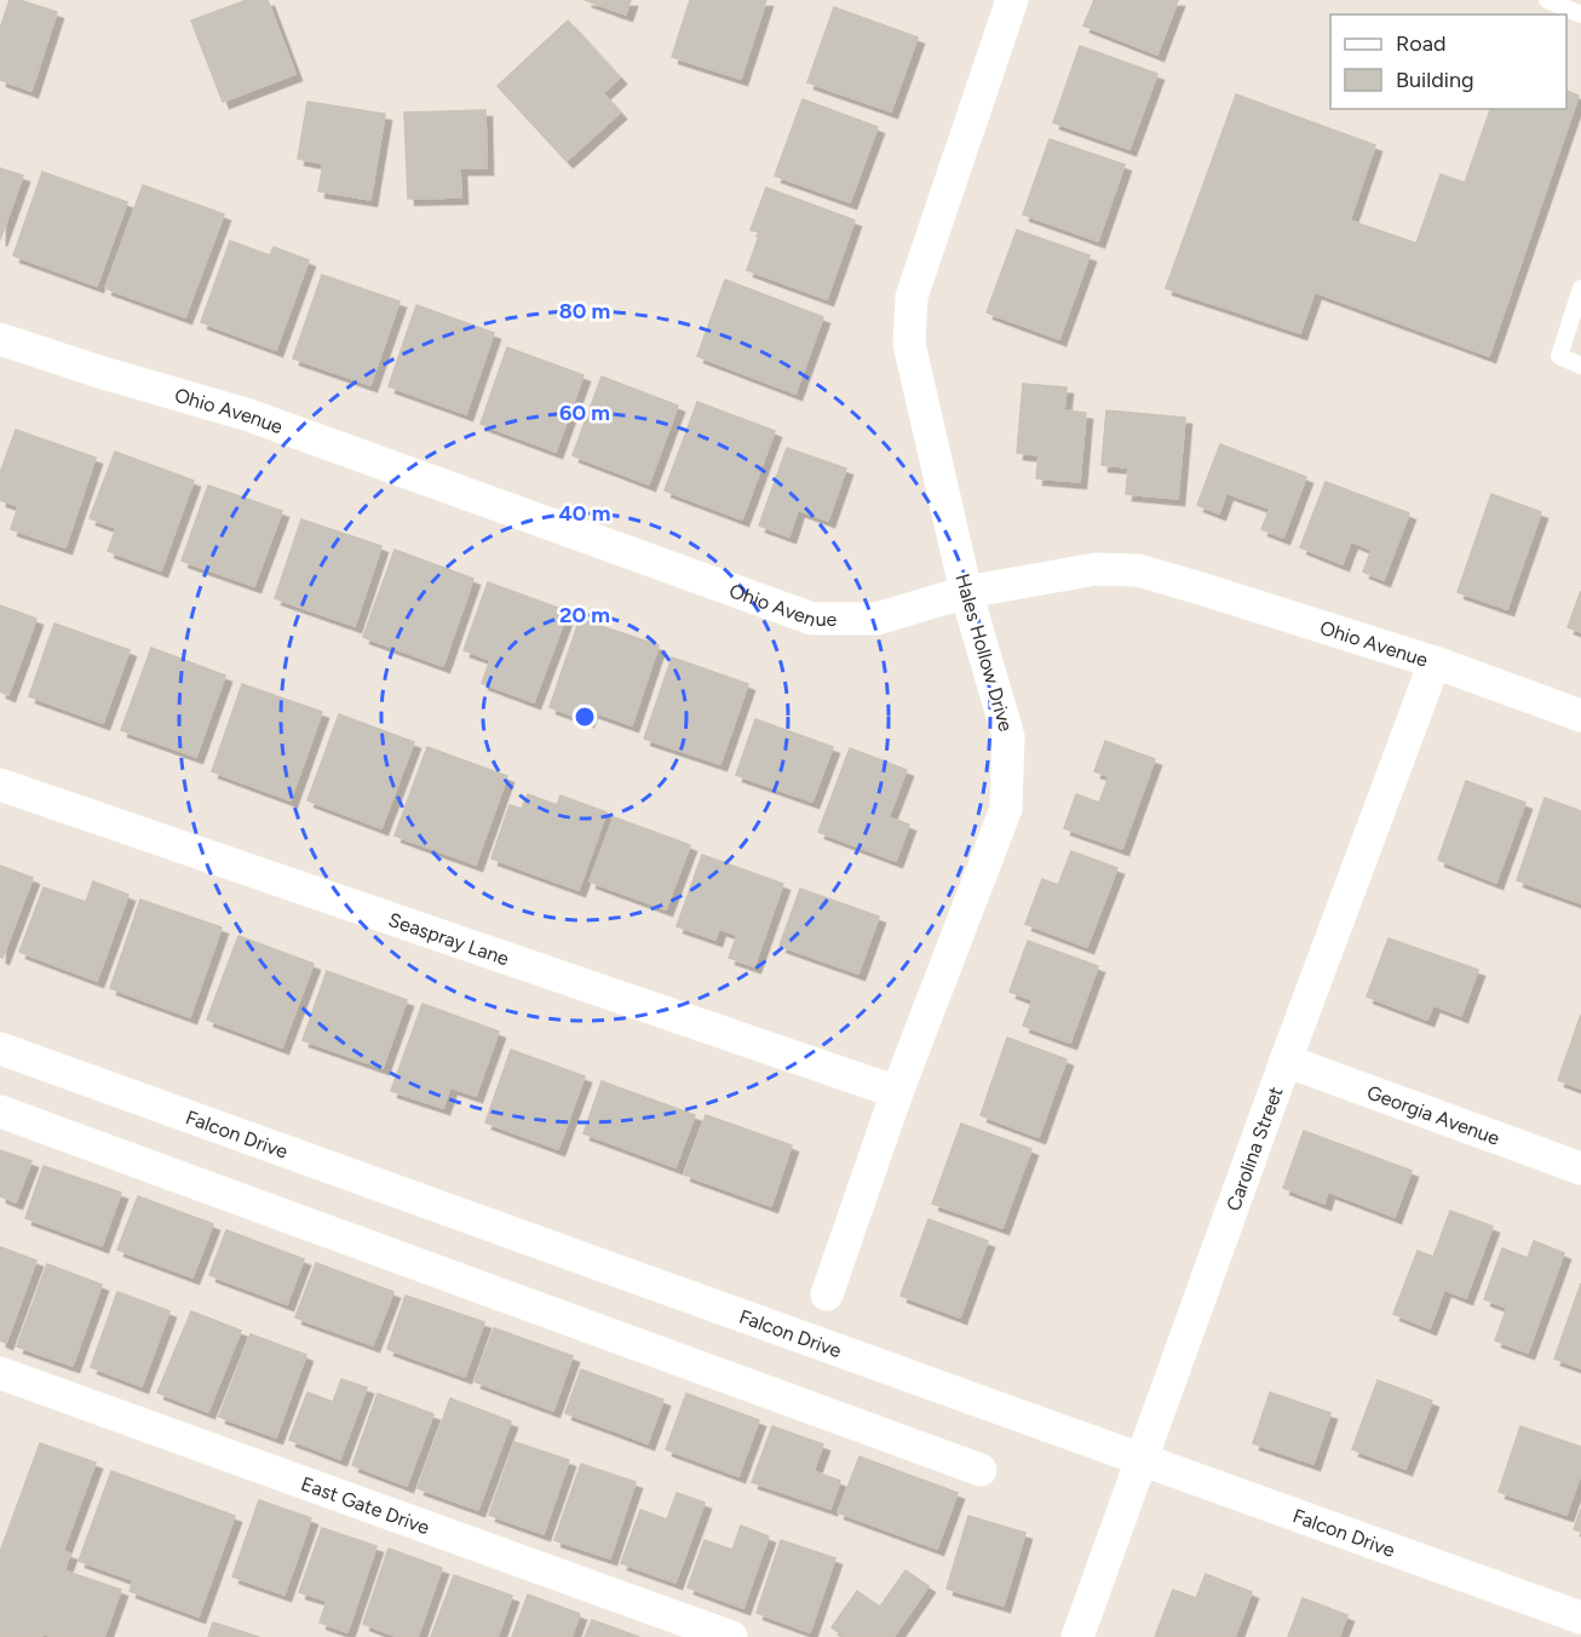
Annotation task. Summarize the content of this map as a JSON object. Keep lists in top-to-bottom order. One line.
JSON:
{"streets":{"street":["Ohio Avenue","Hales Hollow Drive","Seaspray Lane","Georgia Avenue","Falcon Drive","Carolina Street","East Gate Drive"]},"crossings":[["Ohio Avenue","Hales Hollow Drive"],["Ohio Avenue","Carolina Street"],["Hales Hollow Drive","Seaspray Lane"],["Georgia Avenue","Carolina Street"],["Falcon Drive","Carolina Street"]],"legend":["Road","Building"],"rings":["80 m","60 m","40 m","20 m"]}
